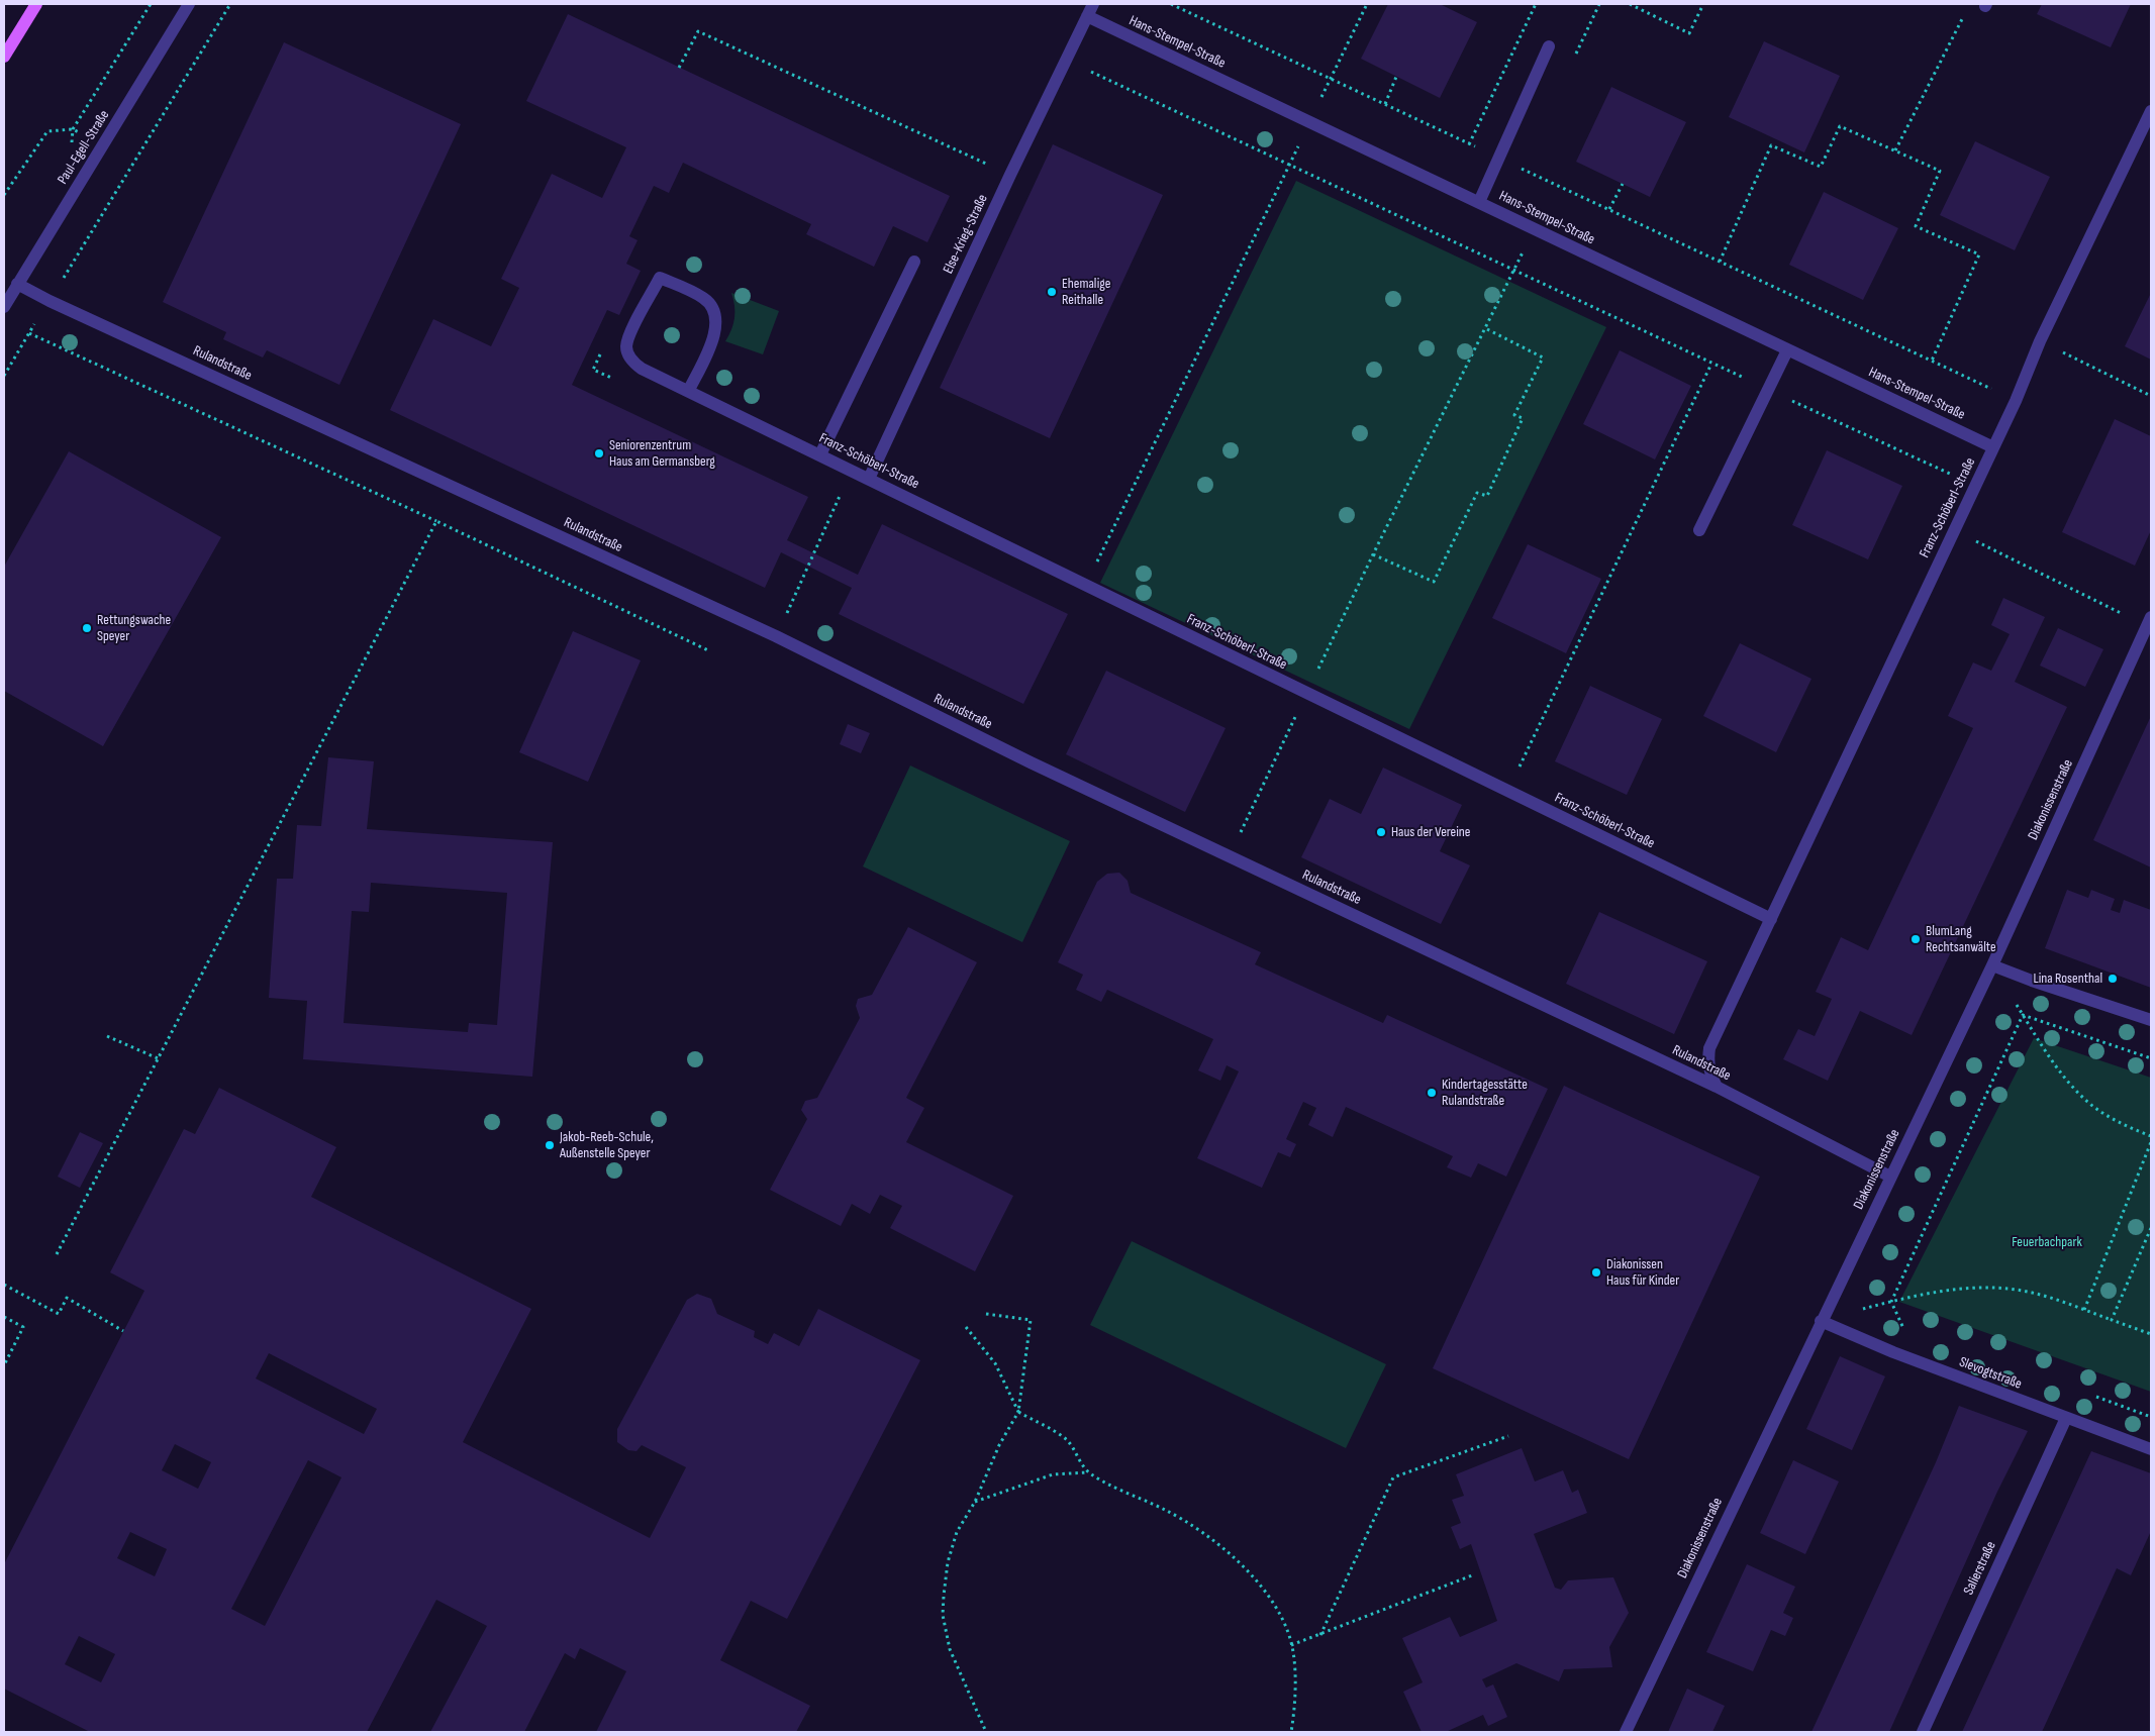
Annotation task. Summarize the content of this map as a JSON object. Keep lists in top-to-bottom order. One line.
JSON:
{"streets":{"street":["Hans-Stempel-Straße","Paul-Egell-Straße","Else-Krieg-Straße","Rulandstraße","Franz-Schöberl-Straße","Diakonissenstraße","Slevogtstraße","Salierstraße"]},"crossings":[["Hans-Stempel-Straße","Else-Krieg-Straße"],["Hans-Stempel-Straße","Franz-Schöberl-Straße"],["Paul-Egell-Straße","Rulandstraße"],["Else-Krieg-Straße","Franz-Schöberl-Straße"],["Rulandstraße","Franz-Schöberl-Straße"],["Rulandstraße","Diakonissenstraße"],["Diakonissenstraße","Slevogtstraße"],["Slevogtstraße","Salierstraße"]],"parks":["Feuerbachpark"],"places":["Ehemalige Reithalle","Seniorenzentrum Haus am Germansberg","Rettungswache Speyer","Haus der Vereine","BlumLang Rechtsanwälte","Lina Rosenthal","Kindertagesstätte Rulandstraße","Jakob-Reeb-Schule, Außenstelle Speyer","Diakonissen Haus für Kinder"]}
